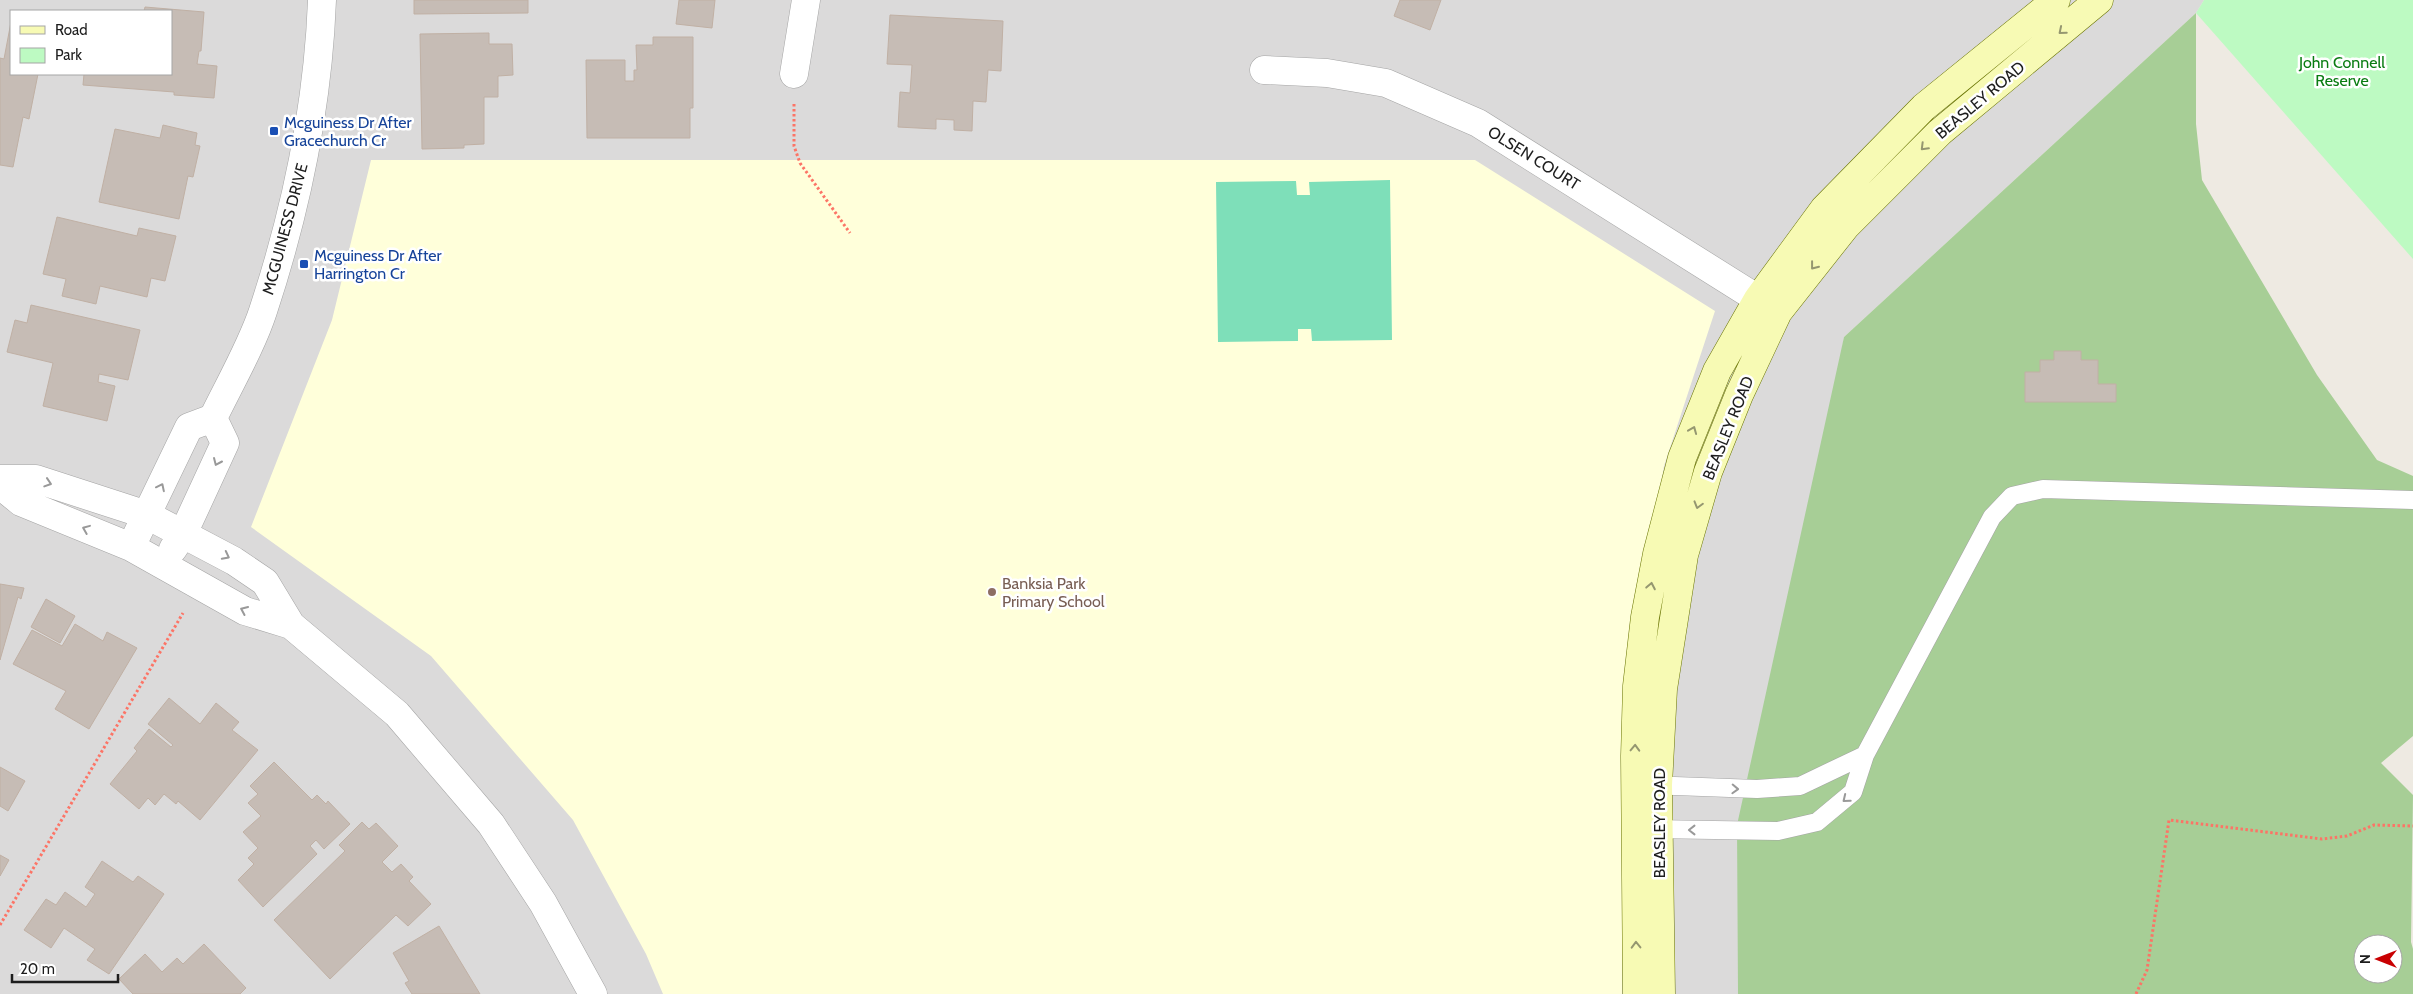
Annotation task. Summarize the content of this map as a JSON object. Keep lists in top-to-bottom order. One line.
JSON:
{"streets":{"main road":["BEASLEY ROAD"],"street":["OLSEN COURT","MCGUINESS DRIVE"]},"crossings":[["BEASLEY ROAD","OLSEN COURT"]],"parks":["John Connell Reserve"],"places":{"transit":["Mcguiness Dr After Gracechurch Cr","Mcguiness Dr After Harrington Cr"],"other":["Banksia Park Primary School"]},"legend":["Road","Park"],"scale_bar":"20 m","north":"left"}
